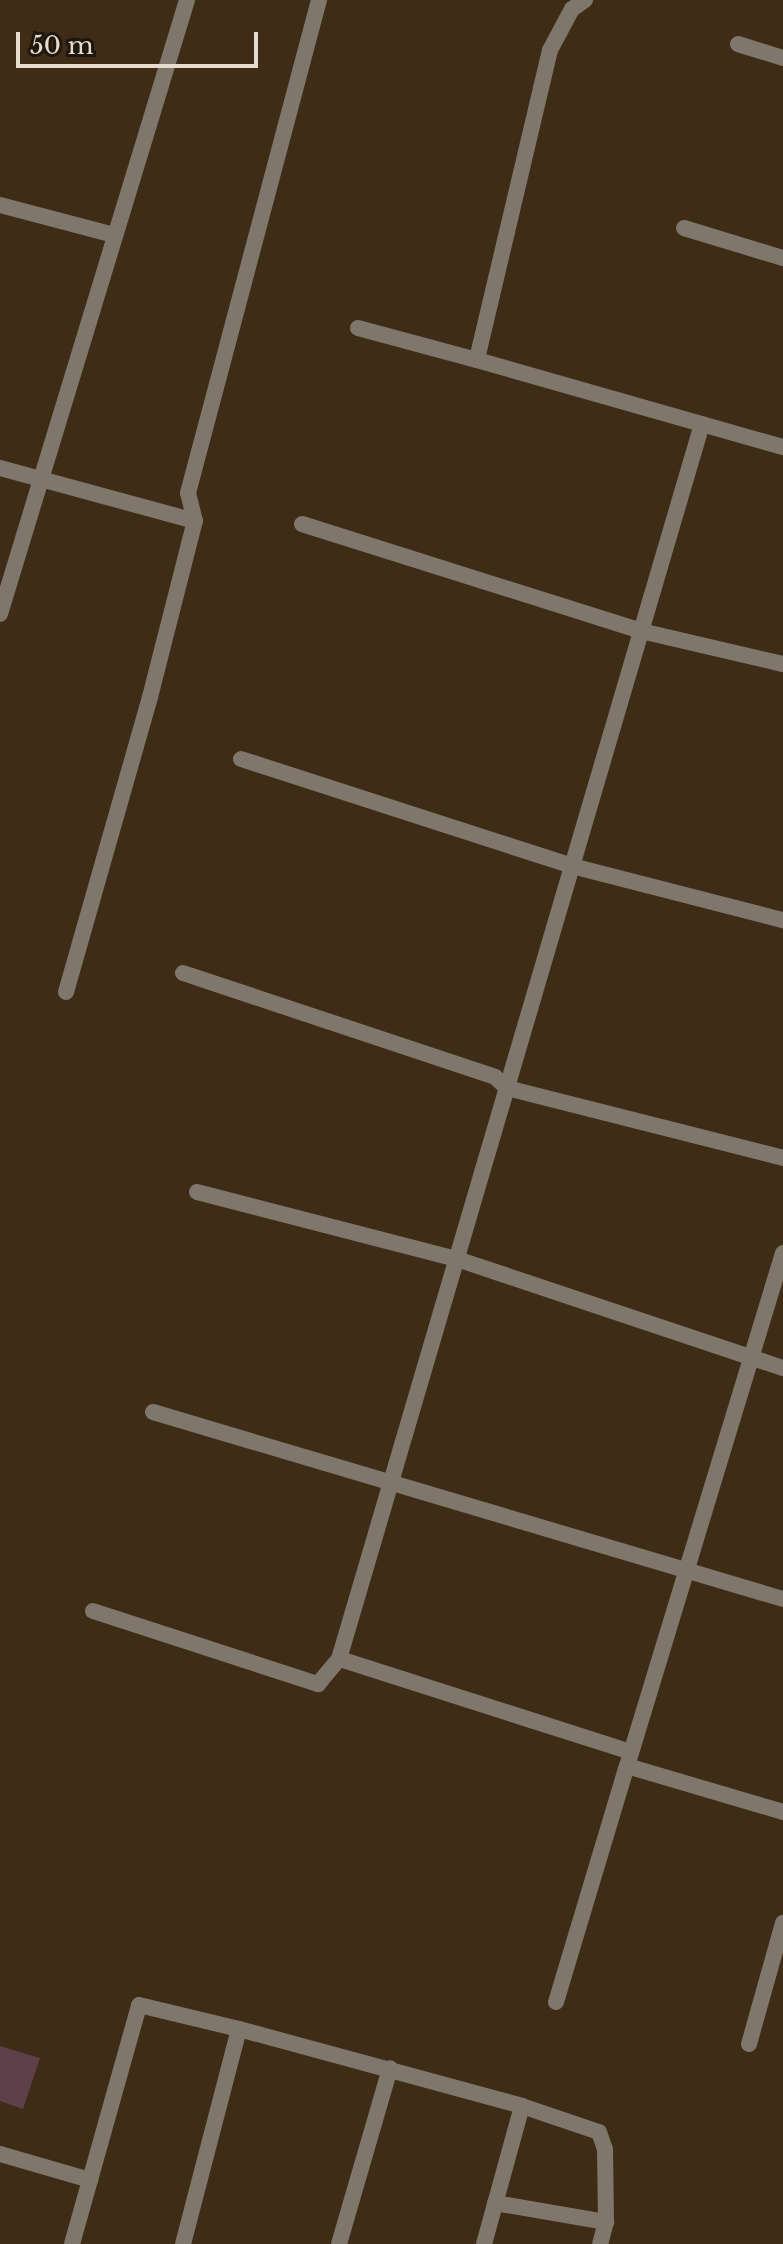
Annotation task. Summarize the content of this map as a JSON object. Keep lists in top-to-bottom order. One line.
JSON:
{"scale_bar":"50 m"}
